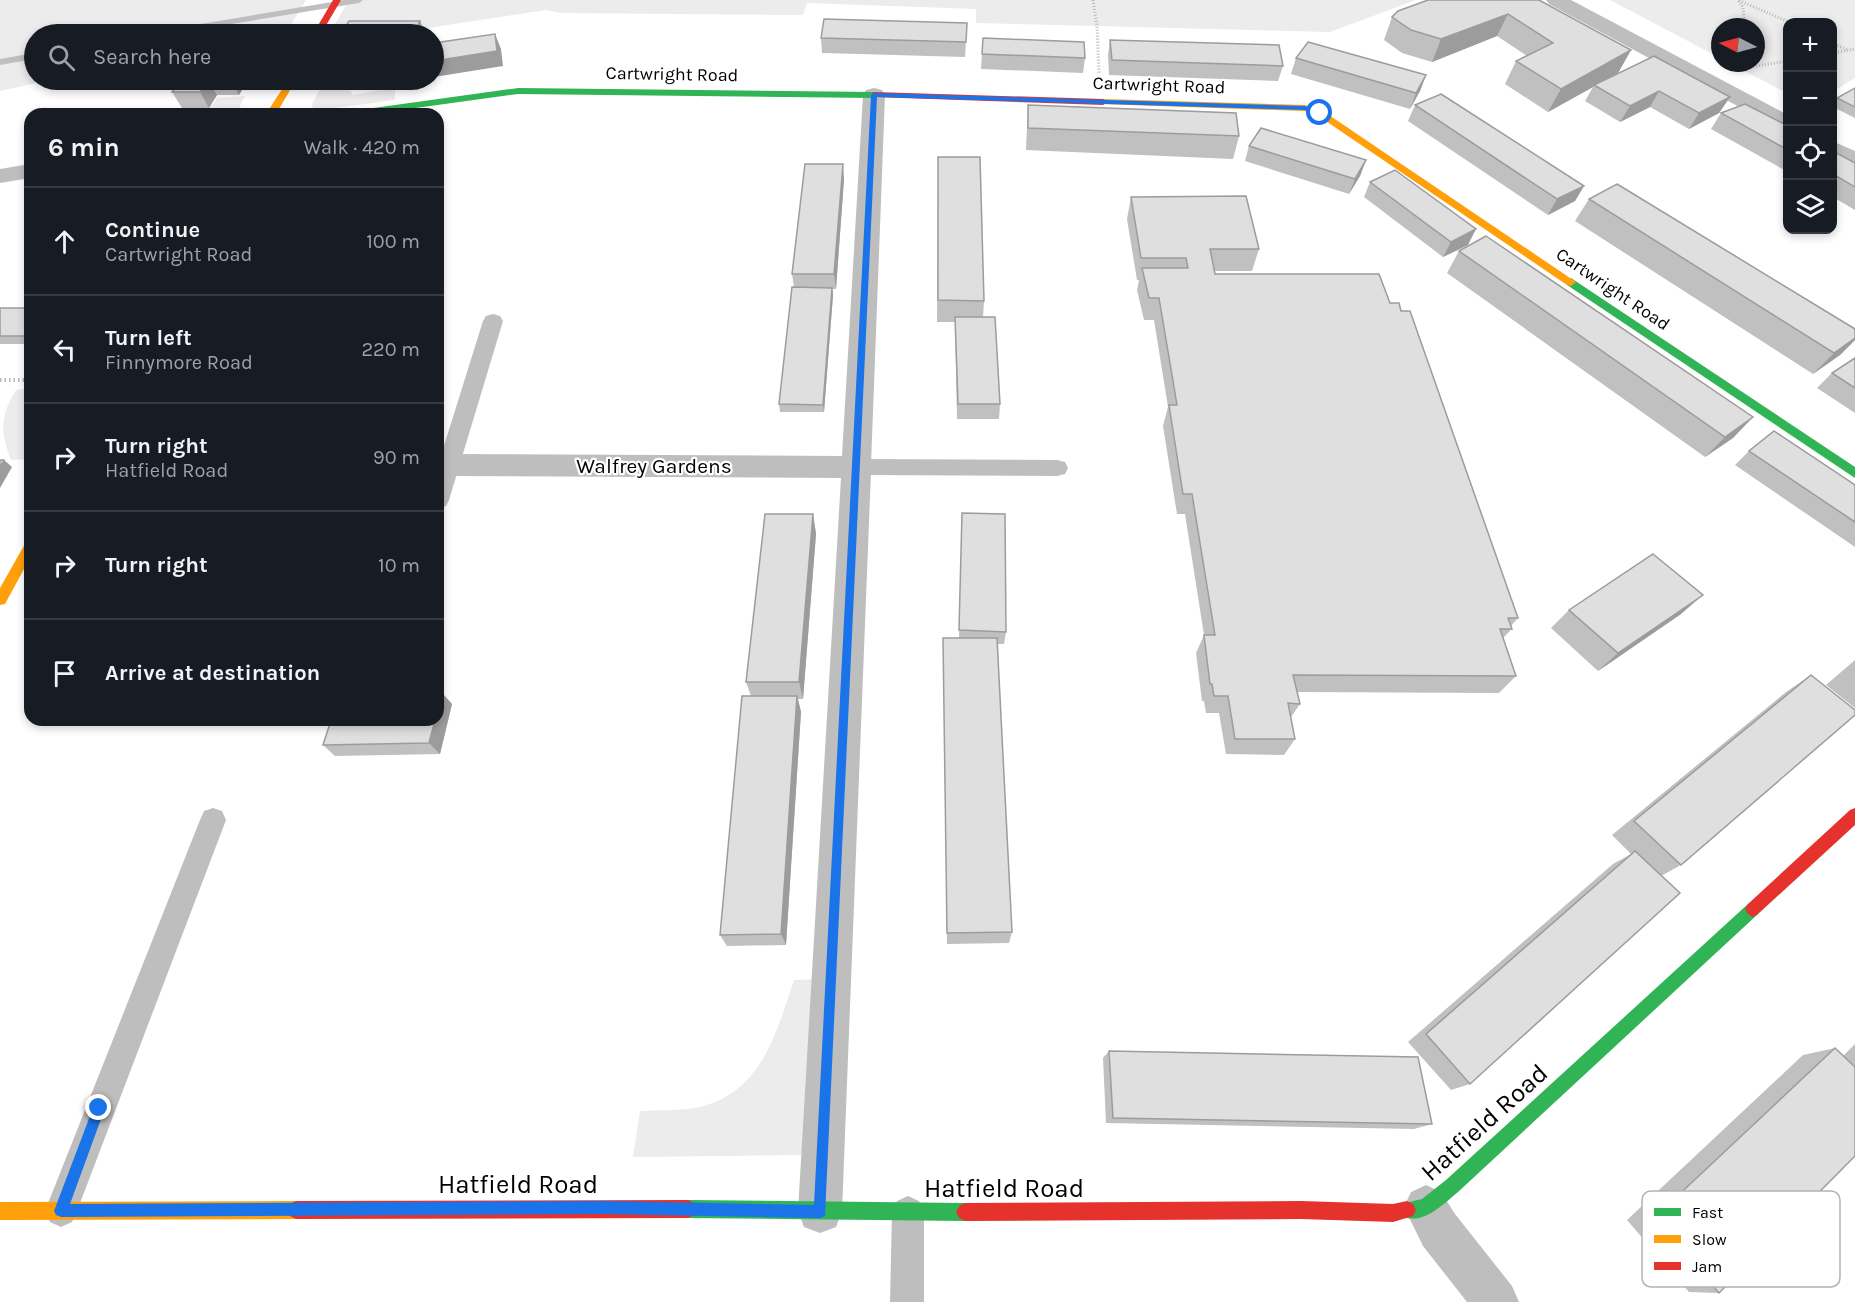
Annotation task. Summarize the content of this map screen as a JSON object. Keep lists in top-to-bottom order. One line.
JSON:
{"streets":{"street":["Cartwright Road","Walfrey Gardens","Hatfield Road"]},"legend":["Fast","Slow","Jam"],"north":"left","page":{"map_buttons":["+","−"],"search":"Search here","heading":["6 min","Walk · 420 m"],"list":[["Continue","Cartwright Road","100 m"],["Turn left","Finnymore Road","220 m"],["Turn right","Hatfield Road","90 m"],["Turn right","10 m"],"Arrive at destination"]}}
